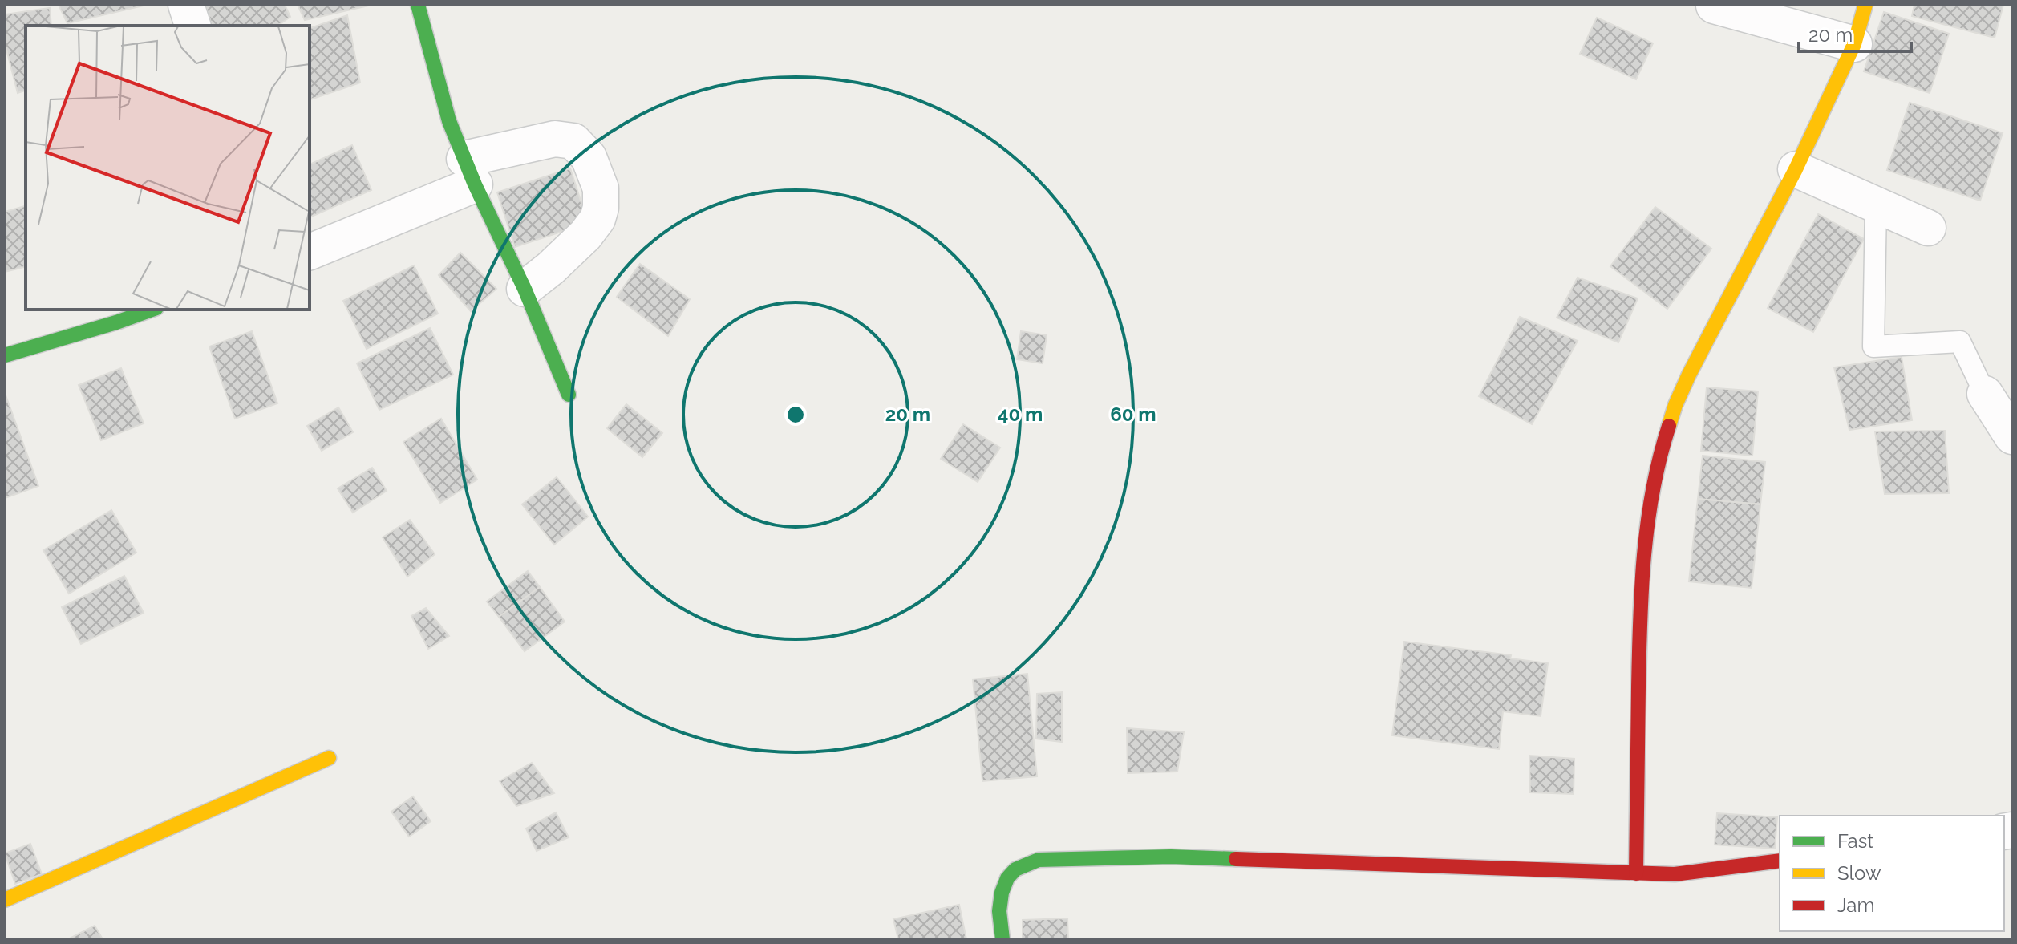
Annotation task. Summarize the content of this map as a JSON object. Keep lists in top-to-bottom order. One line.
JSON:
{"legend":["Fast","Slow","Jam"],"scale_bar":"20 m","rings":["20 m","40 m","60 m"]}
